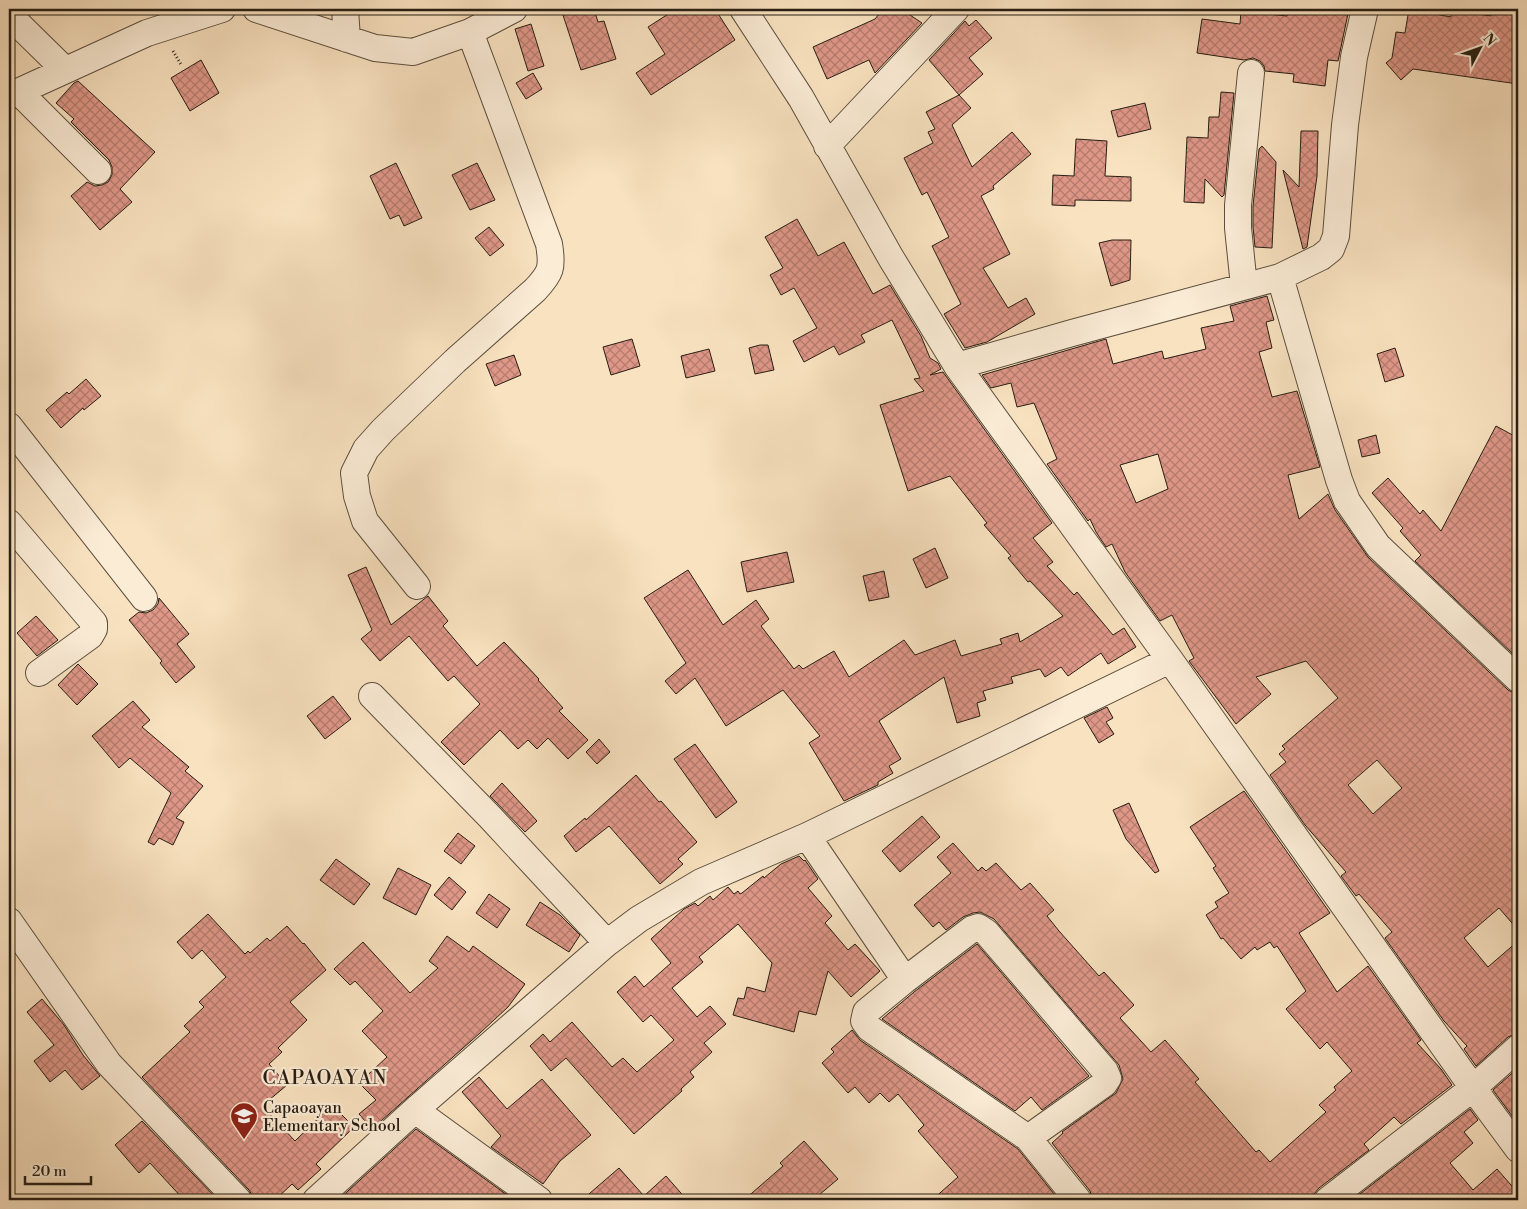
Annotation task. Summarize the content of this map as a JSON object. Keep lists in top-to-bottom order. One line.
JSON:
{"districts":["CAPAOAYAN"],"places":{"school or university":["Capaoayan Elementary School"]},"scale_bar":"20 m","north":"top right"}
